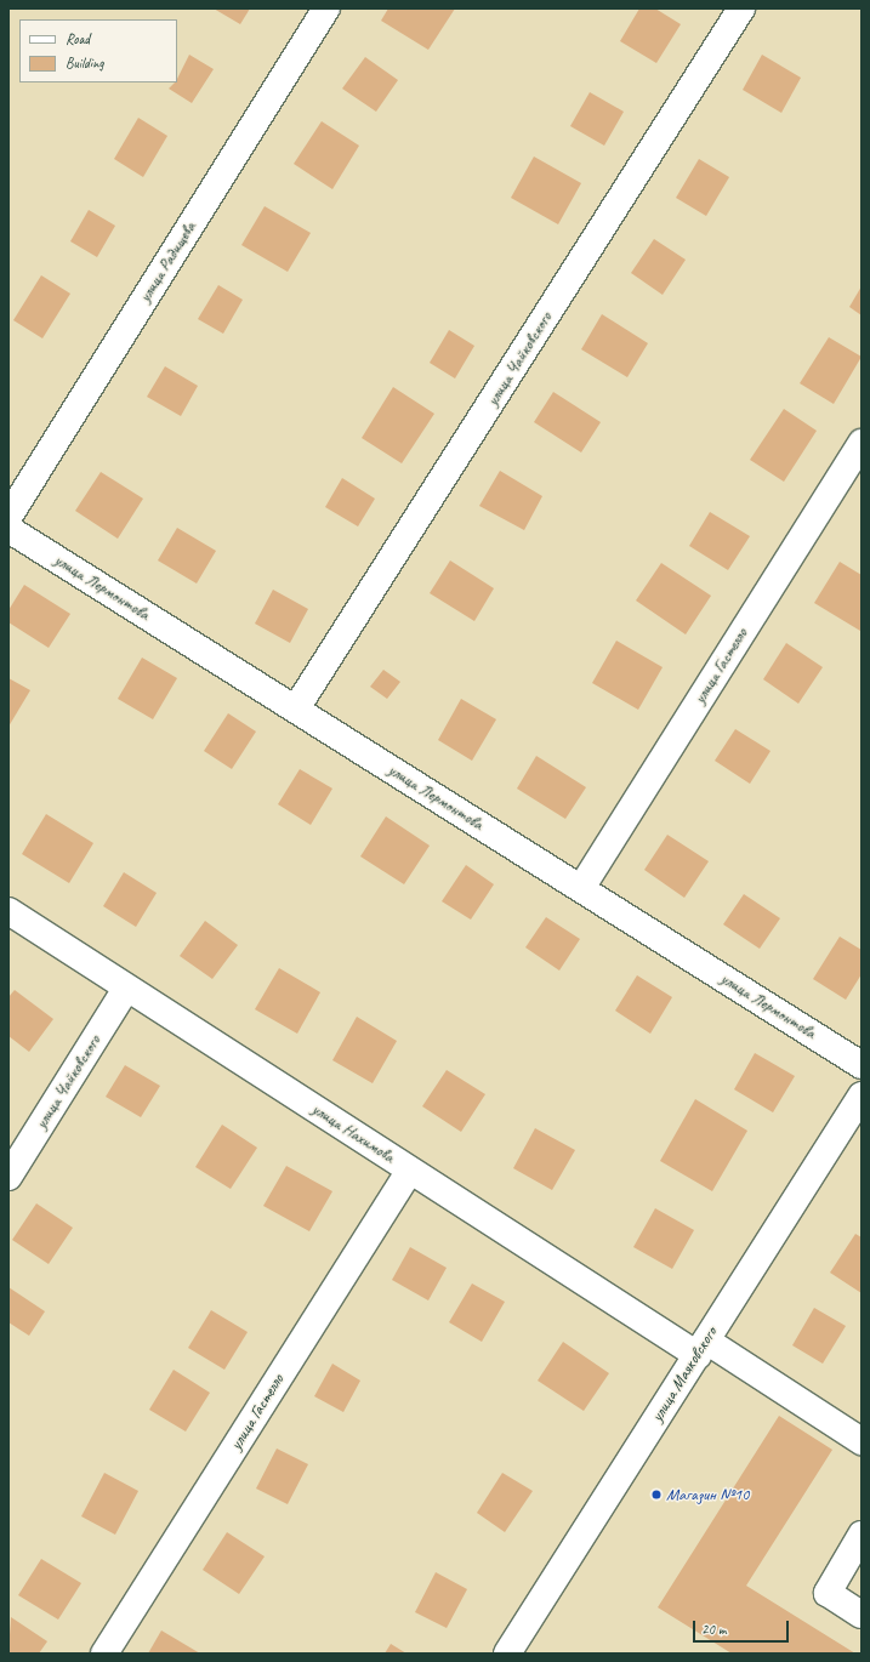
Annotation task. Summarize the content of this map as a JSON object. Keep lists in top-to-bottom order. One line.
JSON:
{"streets":{"street":["улица Радищева","улица Чайковского","улица Лермонтова","улица Гастелло","улица Нахимова","улица Маяковского"]},"crossings":[["улица Чайковского","улица Лермонтова"],["улица Чайковского","улица Нахимова"],["улица Лермонтова","улица Гастелло"],["улица Гастелло","улица Нахимова"],["улица Нахимова","улица Маяковского"]],"places":["Магазин №10"],"legend":["Road","Building"],"scale_bar":"20 m"}
